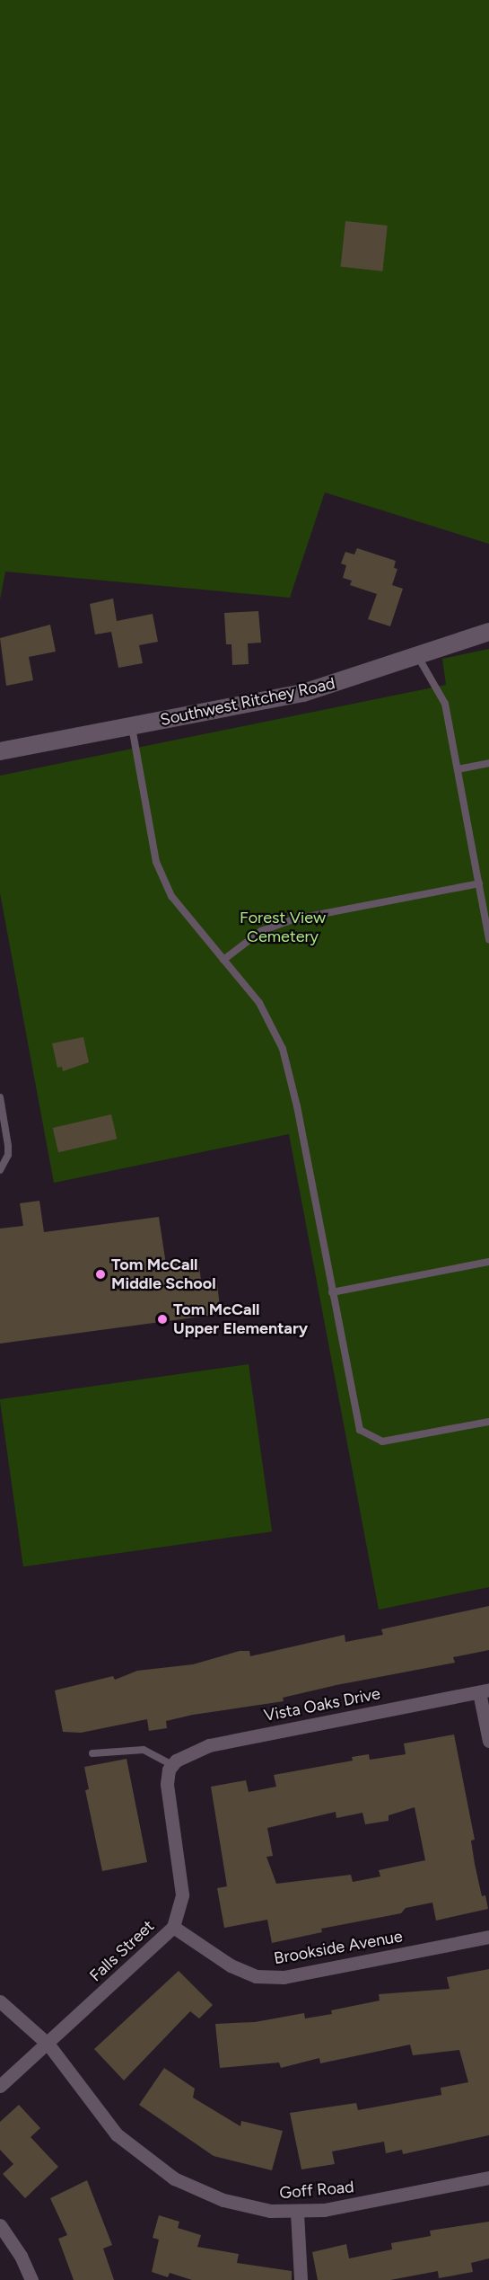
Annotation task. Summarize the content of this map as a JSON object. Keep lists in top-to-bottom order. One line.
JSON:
{"streets":{"street":["Southwest Ritchey Road","Vista Oaks Drive","Brookside Avenue","Falls Street","Goff Road"]},"crossings":[["Vista Oaks Drive","Falls Street"],["Brookside Avenue","Falls Street"],["Falls Street","Goff Road"]],"parks":["Forest View Cemetery"],"places":["Tom McCall Middle School","Tom McCall Upper Elementary"]}
